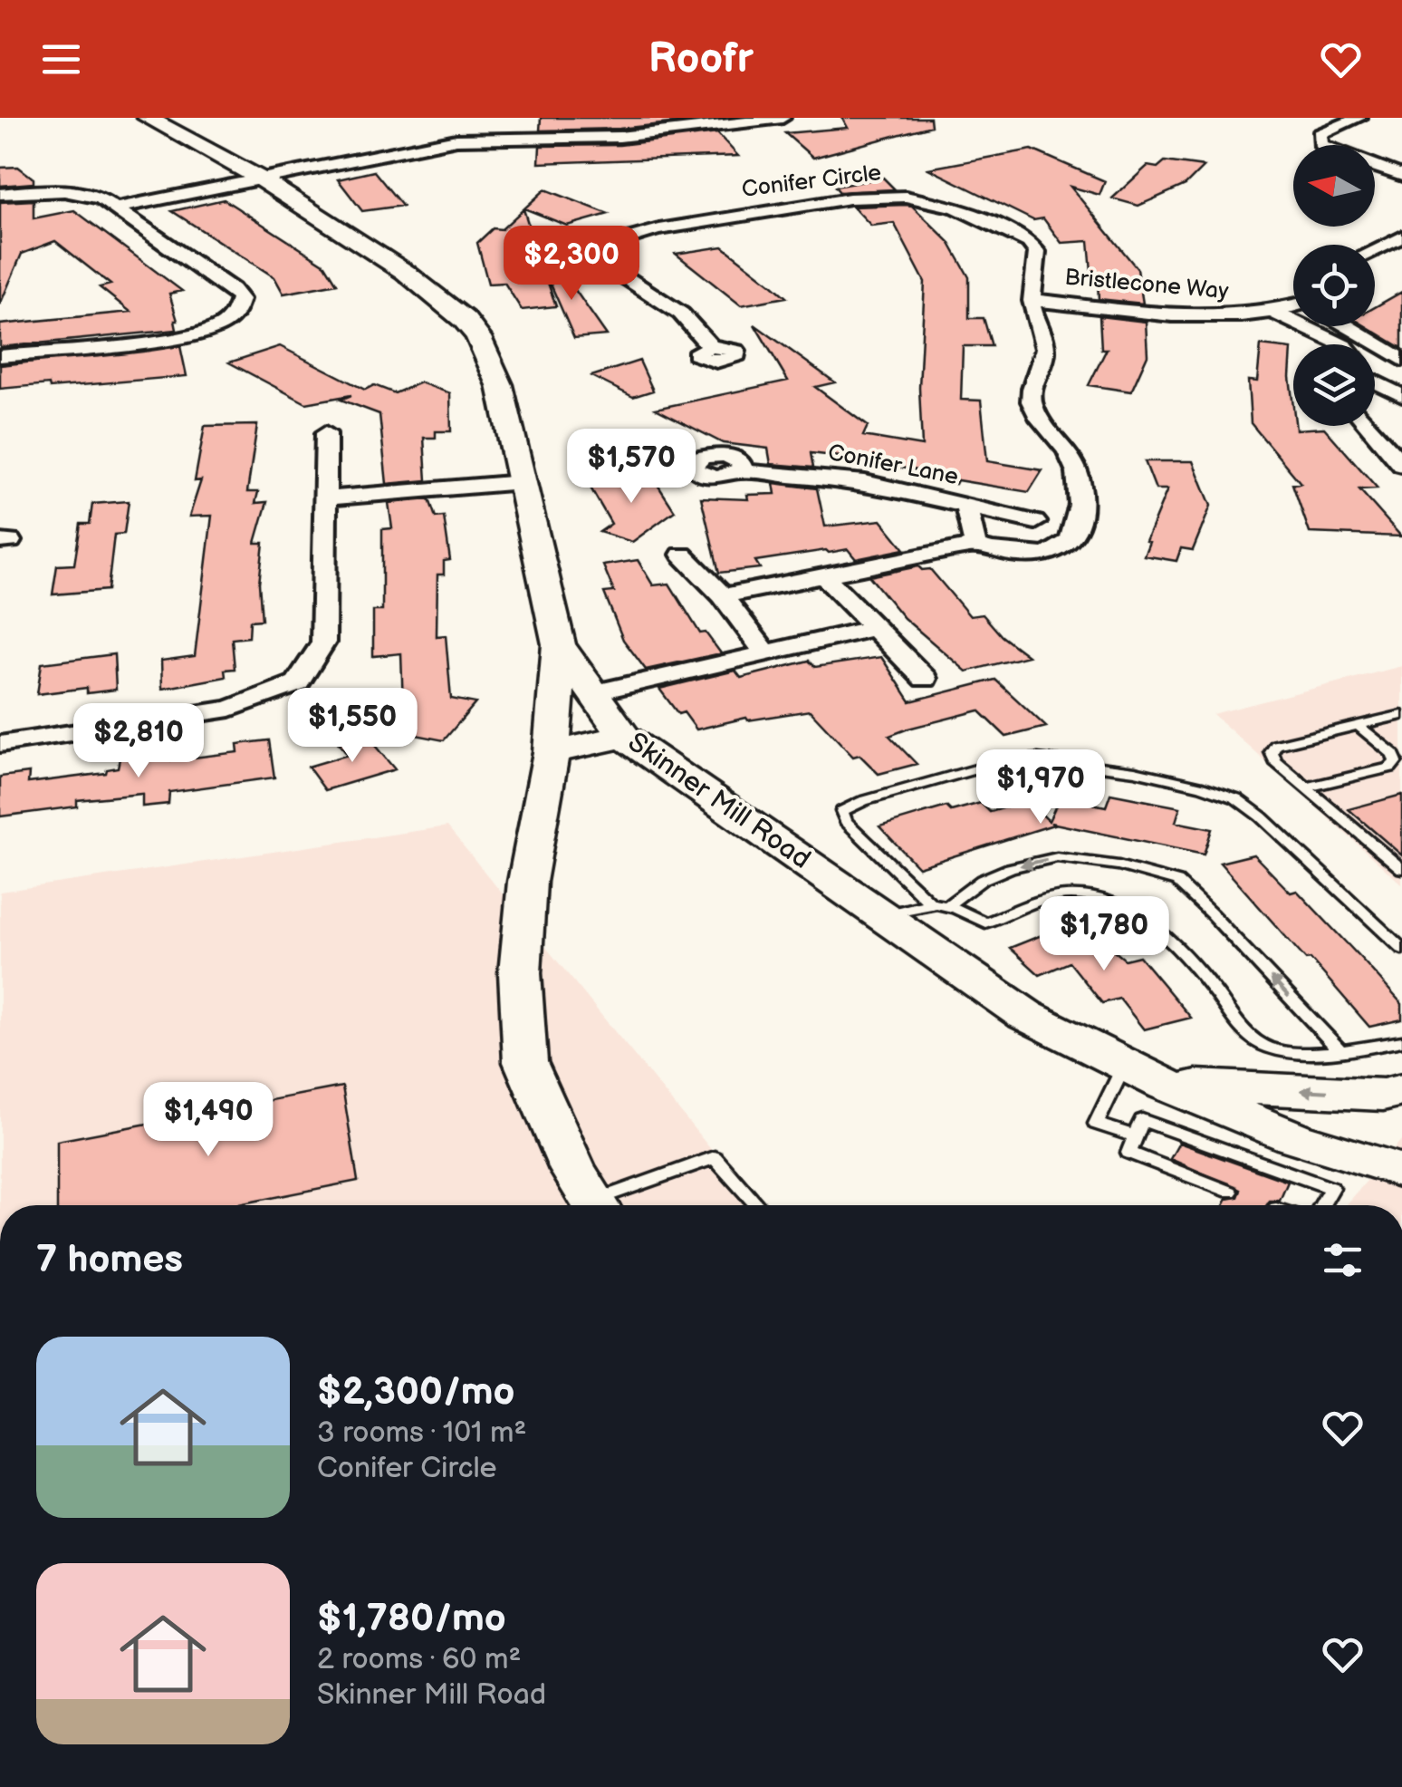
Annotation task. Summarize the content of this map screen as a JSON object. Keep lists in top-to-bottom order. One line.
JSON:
{"streets":{"street":["Conifer Circle","Bristlecone Way","Conifer Lane","Skinner Mill Road"]},"crossings":[["Conifer Circle","Bristlecone Way"]],"north":"left","page":{"header":"Roofr","price":["$2,300","$1,570","$1,550","$2,810","$1,970","$1,780","$1,490"],"heading":"7 homes","list":[{"name":"$2,300/mo","note":"3 rooms · 101 m² · Conifer Circle"},{"name":"$1,780/mo","note":"2 rooms · 60 m² · Skinner Mill Road"}]}}
